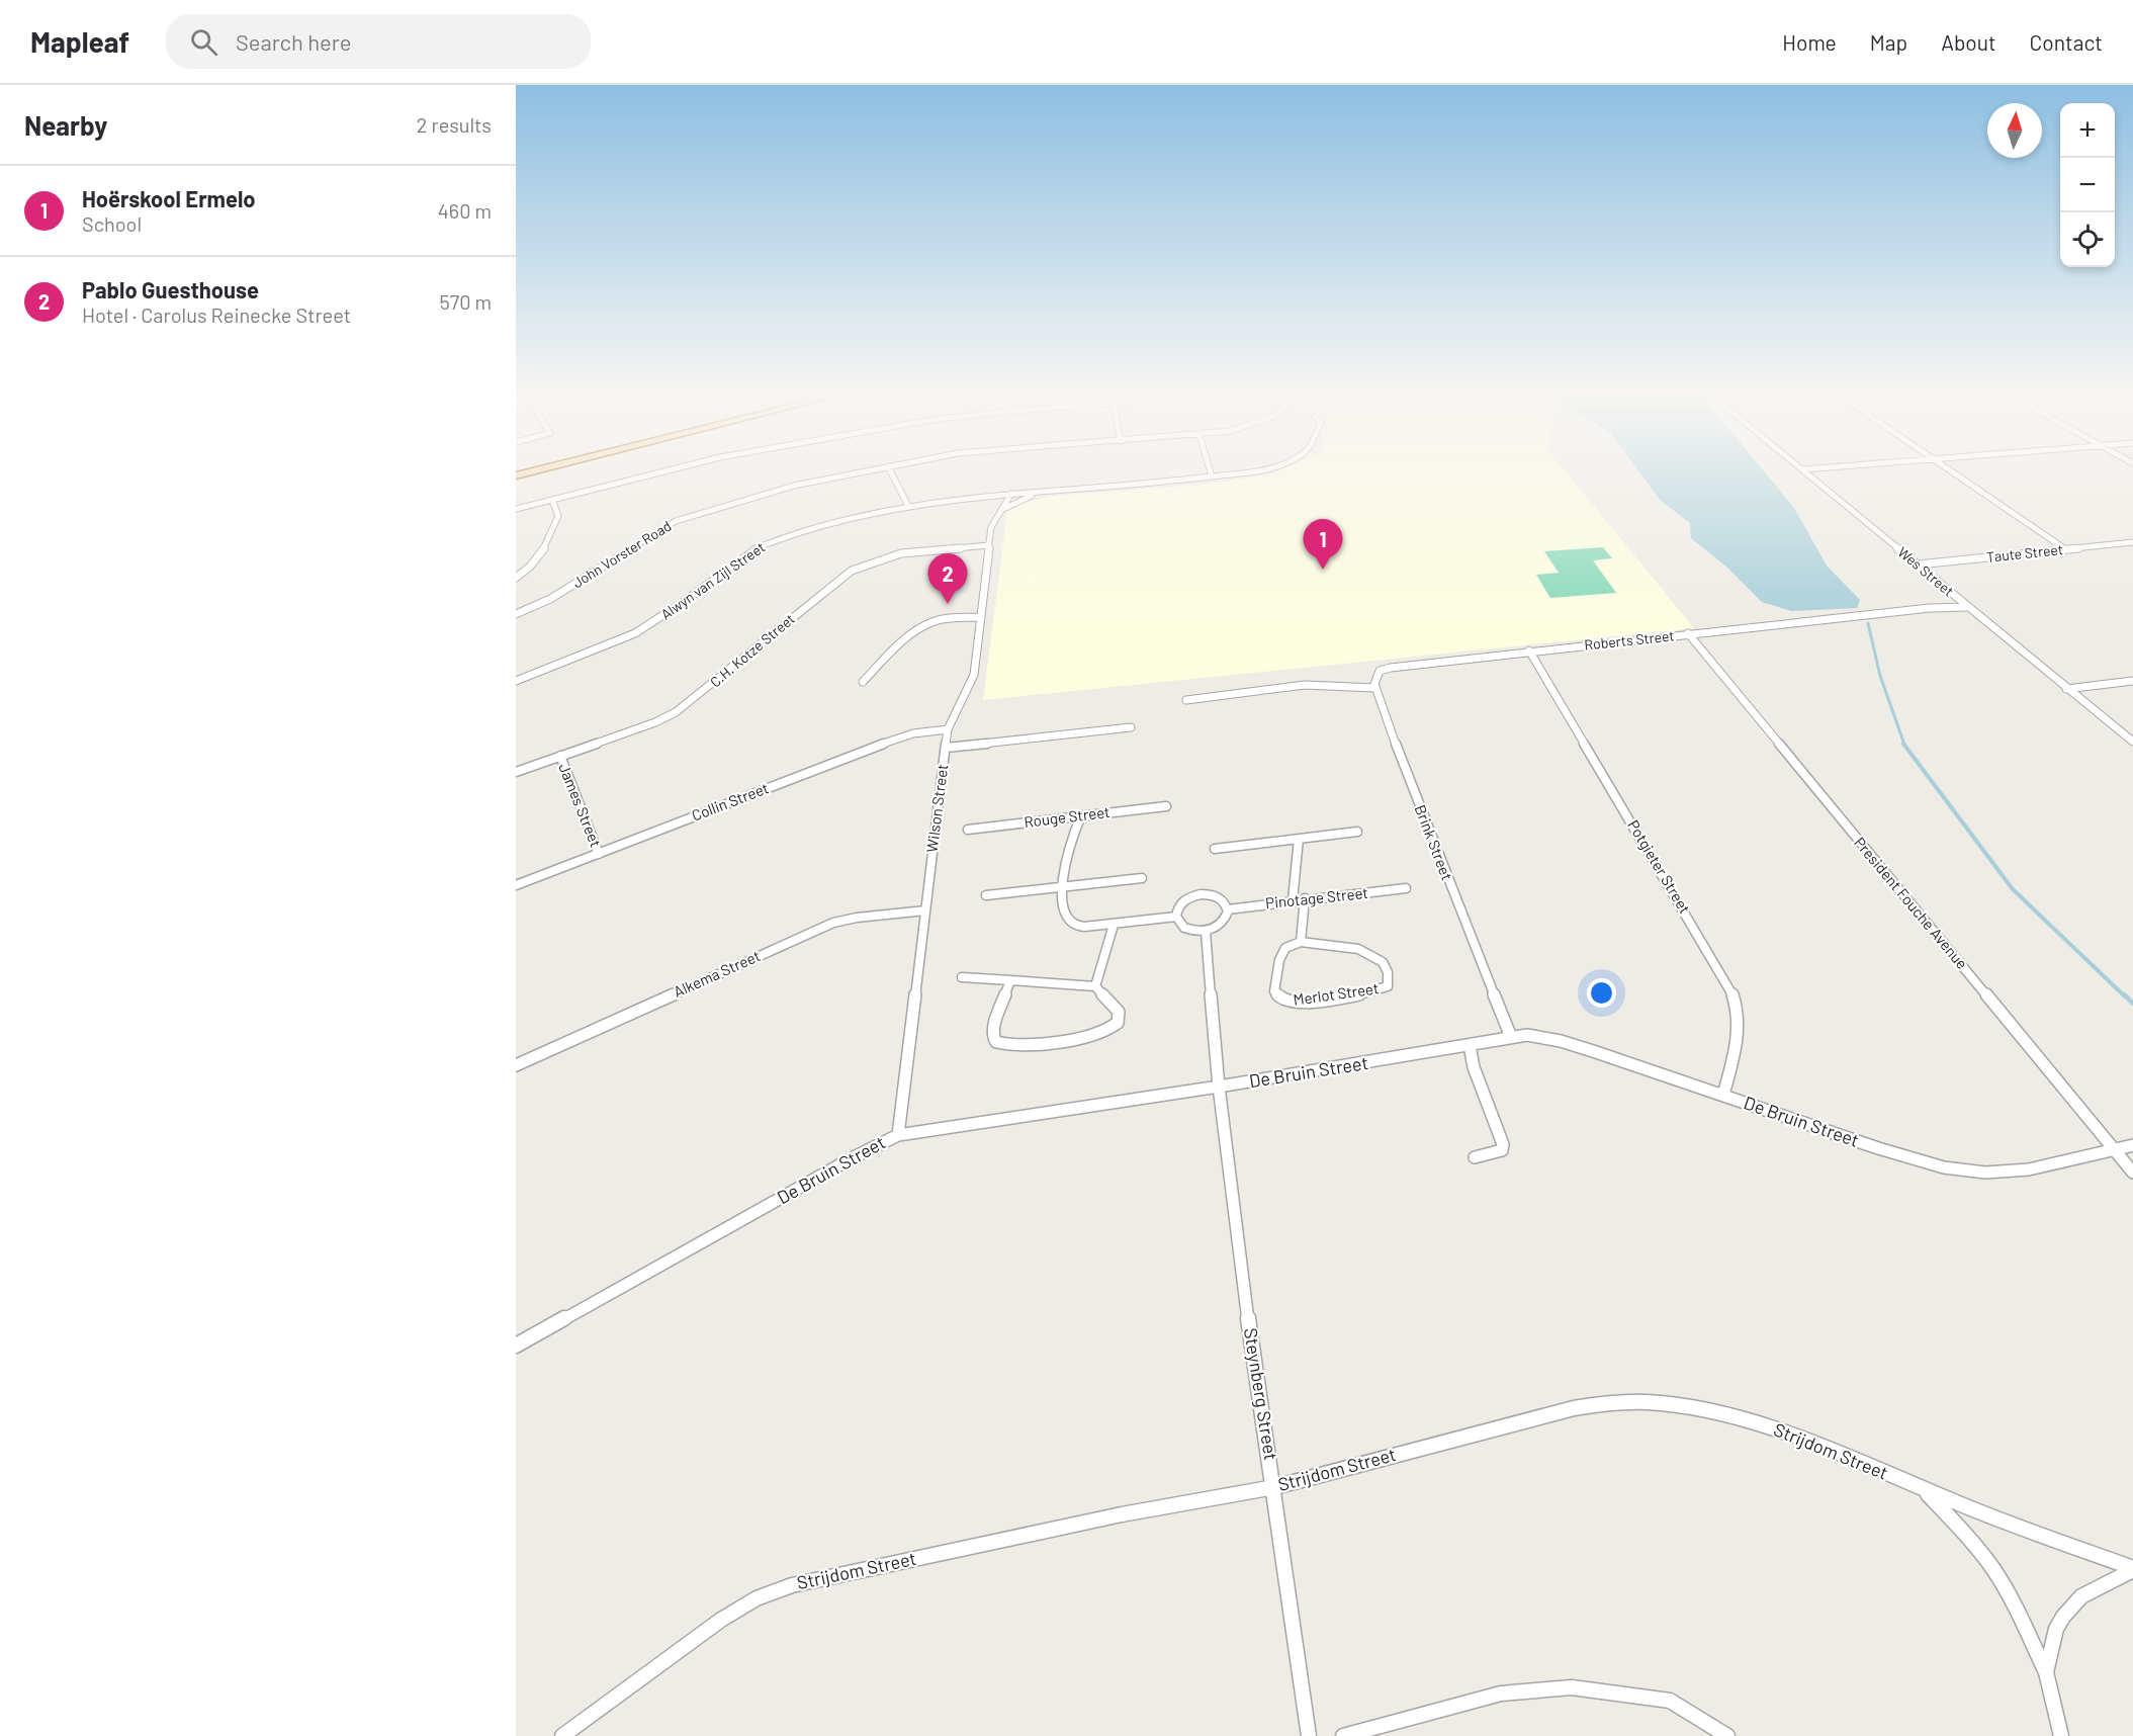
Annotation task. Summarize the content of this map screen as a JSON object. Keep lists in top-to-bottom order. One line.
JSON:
{"streets":{"street":["Taute Street","John Vorster Road","Wes Street","Alwyn van Zijl Street","Roberts Street","C.H. Kotze Street","Collin Street","James Street","Wilson Street","Rouge Street","Brink Street","Potgieter Street","Pinotage Street","President Fouche Avenue","Alkema Street","Merlot Street","De Bruin Street","Steynberg Street","Strijdom Street"]},"crossings":[["Taute Street","Wes Street"],["Wes Street","Roberts Street"],["Alwyn van Zijl Street","Wilson Street"],["Roberts Street","Brink Street"],["Roberts Street","Potgieter Street"],["Roberts Street","President Fouche Avenue"],["C.H. Kotze Street","James Street"],["C.H. Kotze Street","Wilson Street"],["Collin Street","James Street"],["Collin Street","Wilson Street"],["Wilson Street","Alkema Street"],["Wilson Street","De Bruin Street"],["Brink Street","De Bruin Street"],["Potgieter Street","De Bruin Street"],["Pinotage Street","Steynberg Street"],["President Fouche Avenue","De Bruin Street"],["De Bruin Street","Steynberg Street"],["Steynberg Street","Strijdom Street"]],"north":"top","page":{"header":"Mapleaf","search":"Search here","nav":["Home","Map","About","Contact"],"heading":["Nearby","2 results"],"map_buttons":["+","−"],"list":[{"mark":"1","name":"Hoërskool Ermelo","note":"School","value":"460 m"},{"mark":"2","name":"Pablo Guesthouse","note":"Hotel · Carolus Reinecke Street","value":"570 m"}],"pins":["1","2"]}}
